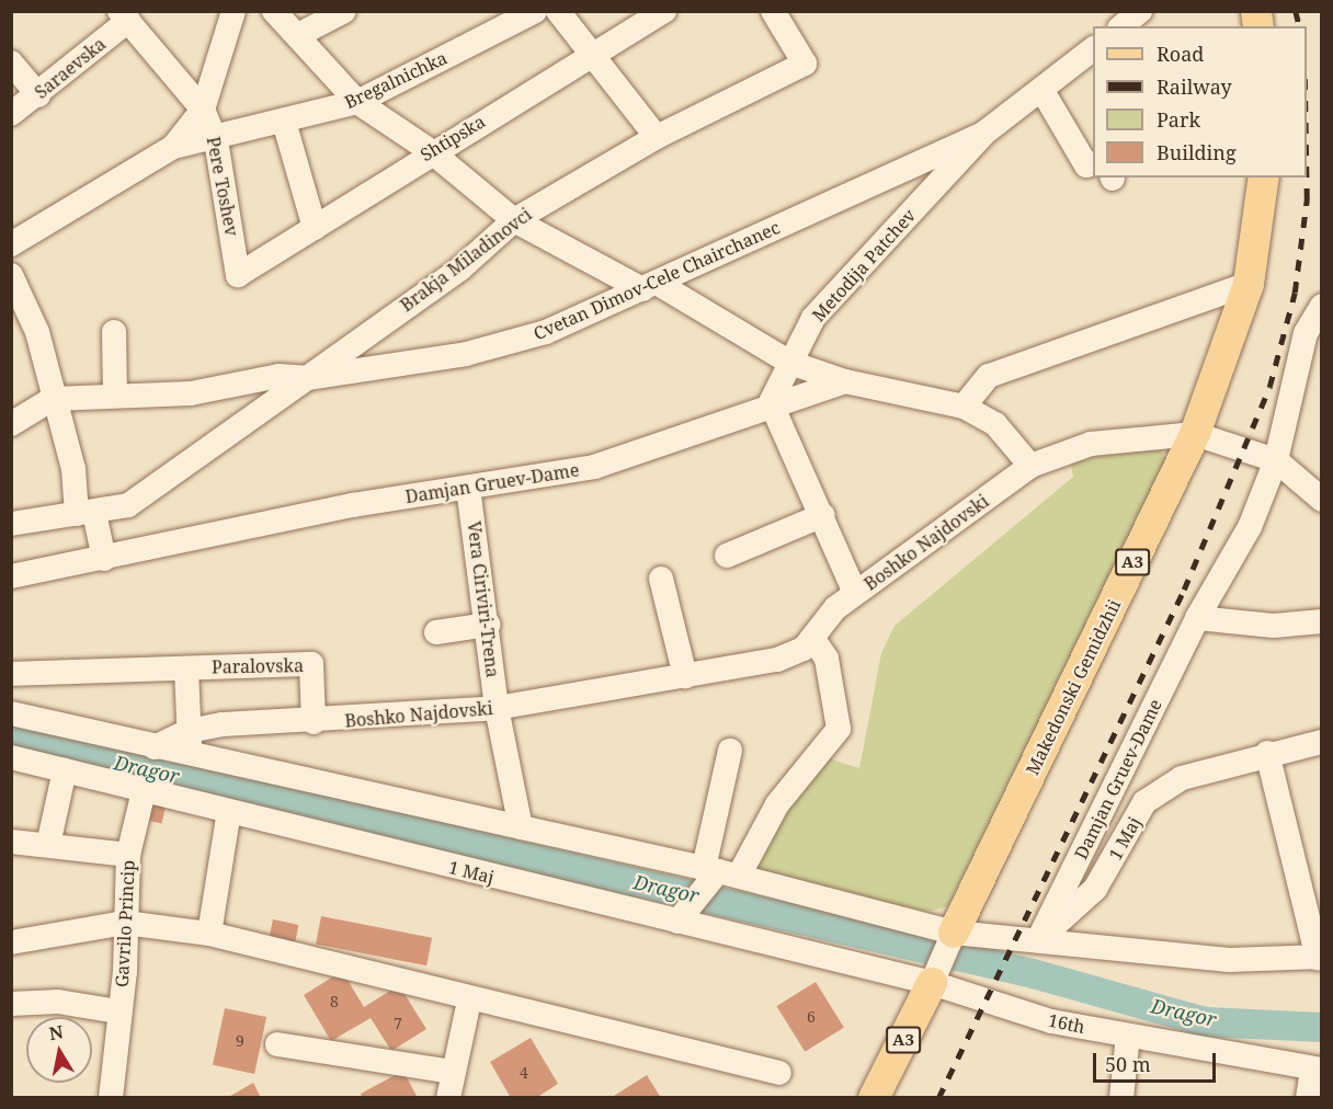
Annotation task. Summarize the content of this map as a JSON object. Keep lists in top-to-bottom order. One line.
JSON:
{"streets":{"main road":["A3","Makedonski Gemidzhii"],"street":["Saraevska","Bregalnichka","Shtipska","Pere Toshev","Brakja Miladinovci","Metodija Patchev","Cvetan Dimov-Cele Chairchanec","Damjan Gruev-Dame","Boshko Najdovski","Vera Ciriviri-Trena","Paralovska","1 Maj","Gavrilo Princip","16th"]},"crossings":[["Saraevska","Pere Toshev"],["Bregalnichka","Pere Toshev"],["Shtipska","Pere Toshev"],["Brakja Miladinovci","Cvetan Dimov-Cele Chairchanec"],["Metodija Patchev","Cvetan Dimov-Cele Chairchanec"],["Metodija Patchev","Damjan Gruev-Dame"],["Damjan Gruev-Dame","Boshko Najdovski"],["Damjan Gruev-Dame","Vera Ciriviri-Trena"],["Damjan Gruev-Dame","1 Maj"],["Boshko Najdovski","Vera Ciriviri-Trena"],["Boshko Najdovski","Paralovska"],["A3","Makedonski Gemidzhii"],["A3","1 Maj"],["A3","16th"],["1 Maj","Gavrilo Princip"],["1 Maj","16th"]],"water":["Dragor"],"house_numbers":["8","6","7","9","4"],"legend":["Road","Railway","Park","Building"],"scale_bar":"50 m","north":"top"}
